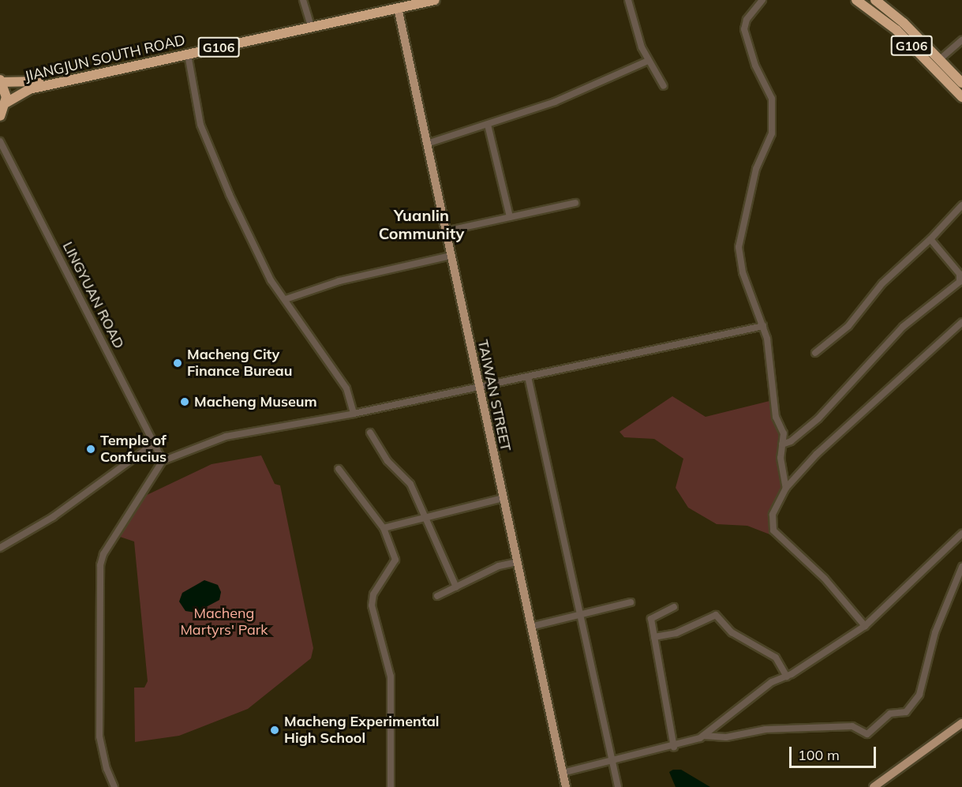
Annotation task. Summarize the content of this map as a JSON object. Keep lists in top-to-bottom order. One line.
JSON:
{"streets":{"highway":["G106","JIANGJUN SOUTH ROAD"],"main road":["TAIWAN STREET"],"street":["LINGYUAN ROAD"]},"crossings":[["G106","JIANGJUN SOUTH ROAD"],["JIANGJUN SOUTH ROAD","TAIWAN STREET"]],"districts":["Yuanlin Community"],"parks":["Macheng Martyrs' Park"],"places":["Macheng City Finance Bureau","Macheng Museum","Temple of Confucius","Macheng Experimental High School"],"scale_bar":"100 m"}
